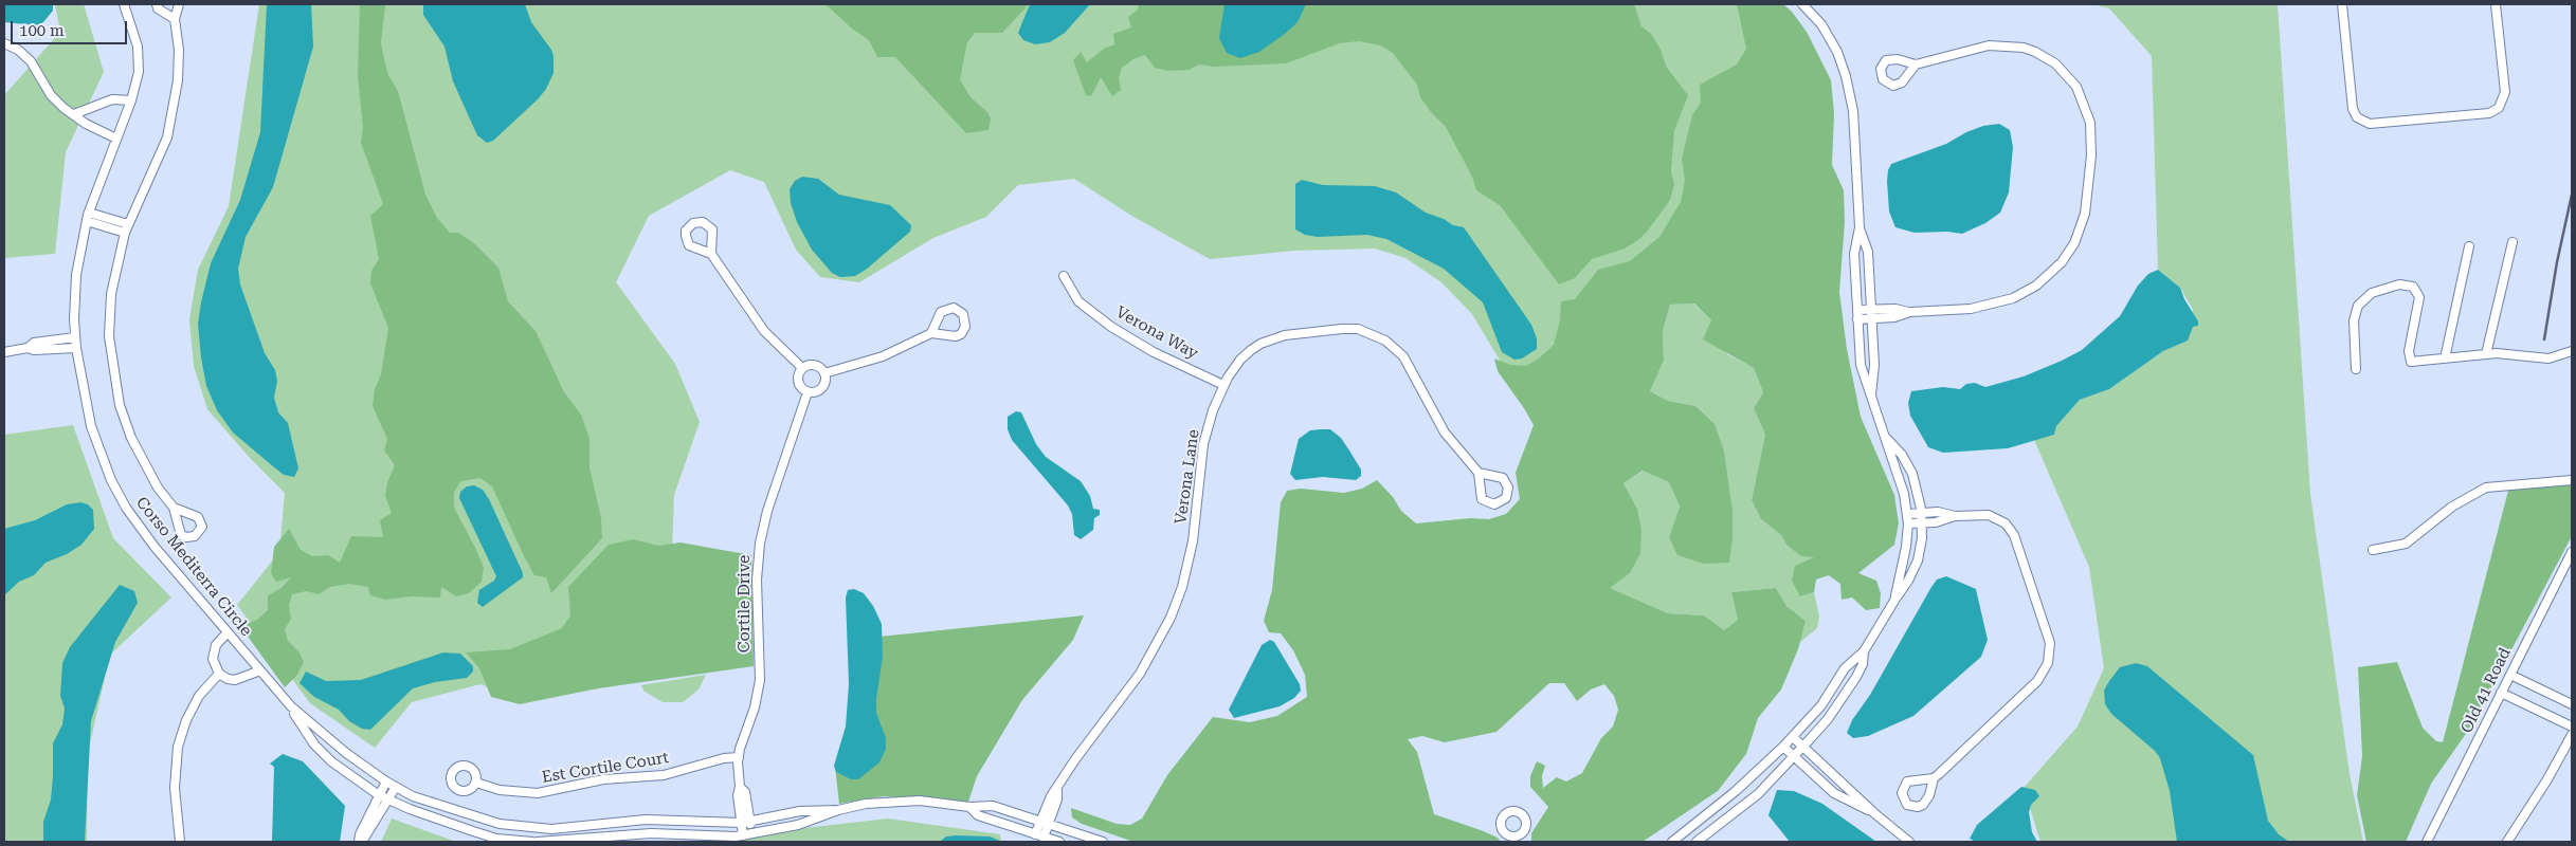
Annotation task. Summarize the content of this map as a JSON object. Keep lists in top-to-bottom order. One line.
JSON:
{"streets":{"street":["Verona Way","Verona Lane","Corso Mediterra Circle","Cortile Drive","Old 41 Road","Est Cortile Court"]},"crossings":[["Verona Way","Verona Lane"],["Verona Lane","Corso Mediterra Circle"],["Corso Mediterra Circle","Cortile Drive"],["Cortile Drive","Est Cortile Court"]],"scale_bar":"100 m"}
